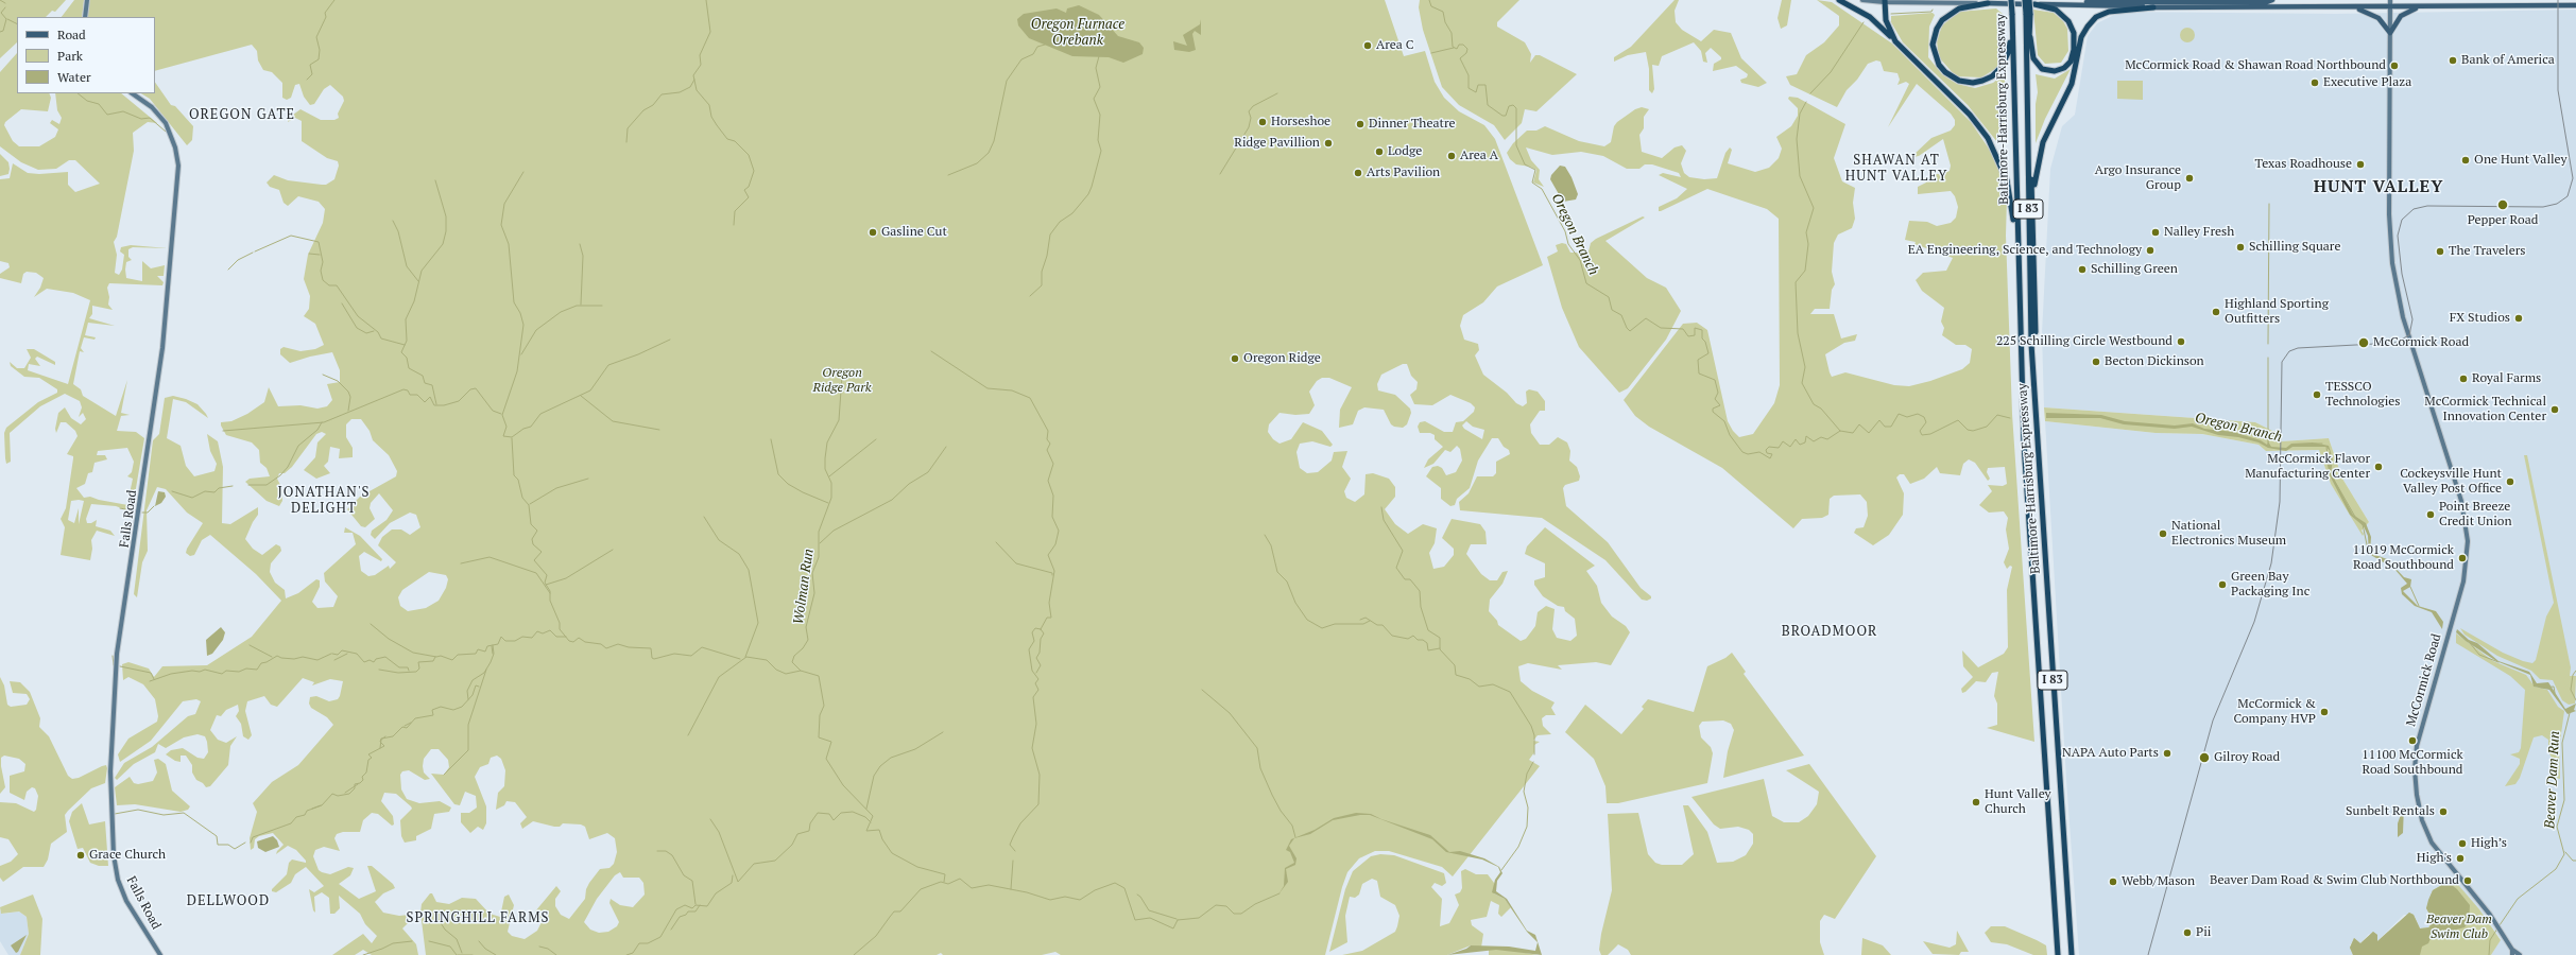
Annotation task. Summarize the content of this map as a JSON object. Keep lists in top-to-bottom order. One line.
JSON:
{"streets":{"highway":["Baltimore-Harrisburg Expressway","I 83"],"main road":["Falls Road","McCormick Road"]},"districts":["OREGON GATE","SHAWAN AT HUNT VALLEY","HUNT VALLEY","JONATHAN'S DELIGHT","BROADMOOR","DELLWOOD","SPRINGHILL FARMS"],"water":["Oregon Furnace Orebank","Oregon Branch","Wolman Run","Beaver Dam Run"],"parks":["Oregon Ridge Park","Beaver Dam Swim Club"],"places":["Area C","Bank of America","McCormick Road & Shawan Road Northbound","Executive Plaza","Horseshoe","Dinner Theatre","Ridge Pavillion","Lodge","Area A","One Hunt Valley","Texas Roadhouse","Arts Pavilion","Argo Insurance Group","Pepper Road","Gasline Cut","Nalley Fresh","Schilling Square","EA Engineering, Science, and Technology","The Travelers","Schilling Green","Highland Sporting Outfitters","FX Studios","225 Schilling Circle Westbound","McCormick Road","Oregon Ridge","Becton Dickinson","Royal Farms","TESSCO Technologies","McCormick Technical Innovation Center","McCormick Flavor Manufacturing Center","Cockeysville Hunt Valley Post Office","Point Breeze Credit Union","National Electronics Museum","11019 McCormick Road Southbound","Green Bay Packaging Inc","McCormick & Company HVP","11100 McCormick Road Southbound","NAPA Auto Parts","Gilroy Road","Hunt Valley Church","Sunbelt Rentals","High’s","Grace Church","High's","Beaver Dam Road & Swim Club Northbound","Webb/Mason","Pii"],"legend":["Road","Park","Water"]}
